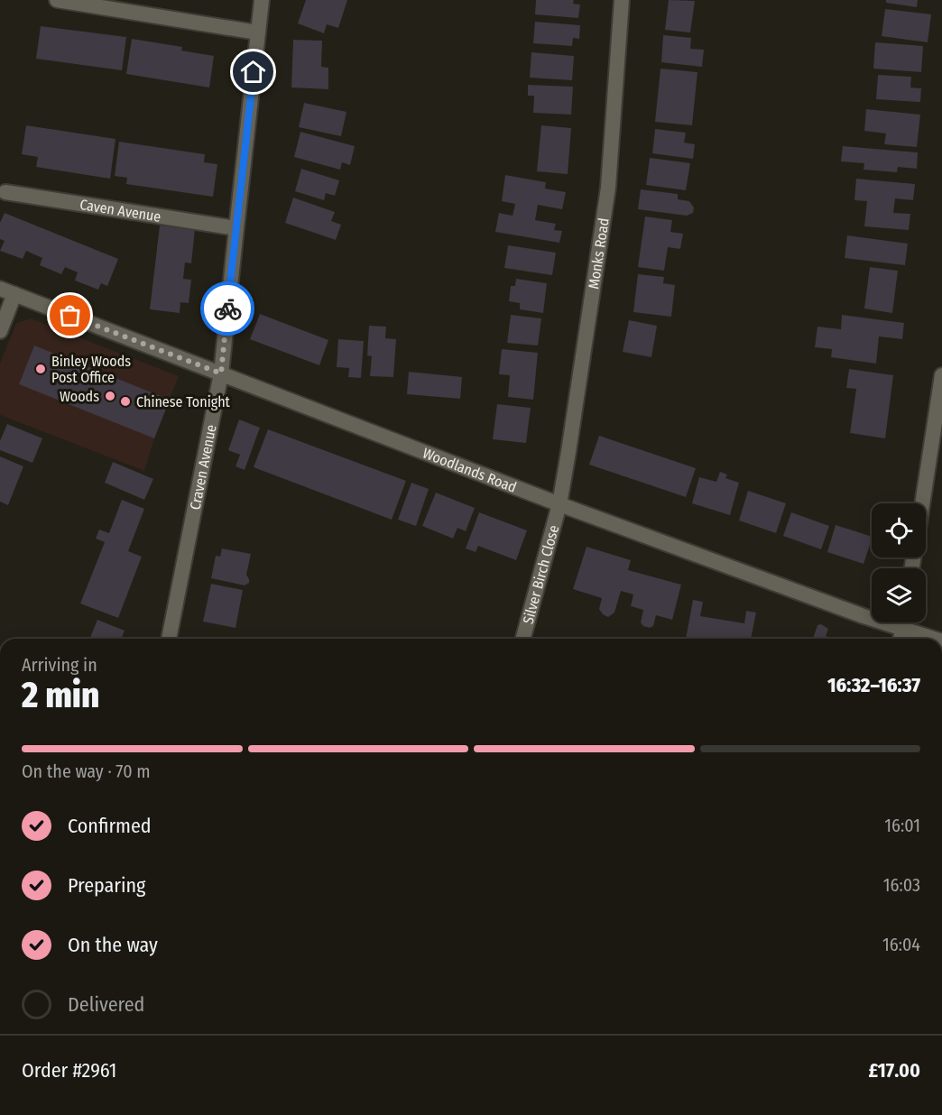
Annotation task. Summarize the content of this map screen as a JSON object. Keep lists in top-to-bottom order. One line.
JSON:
{"streets":{"street":["Caven Avenue","Monks Road","Craven Avenue","Woodlands Road","Silver Birch Close"]},"crossings":[["Caven Avenue","Craven Avenue"],["Monks Road","Woodlands Road"],["Monks Road","Silver Birch Close"],["Craven Avenue","Woodlands Road"],["Woodlands Road","Silver Birch Close"]],"places":["Binley Woods Post Office","Woods","Chinese Tonight"],"page":{"heading":["2 min","Arriving in","16:32–16:37"],"panel":["Order #2961","£17.00"],"bar":"On the way · 70 m","list":[["Confirmed","16:01"],["Preparing","16:03"],["On the way","16:04"],"Delivered"]}}
